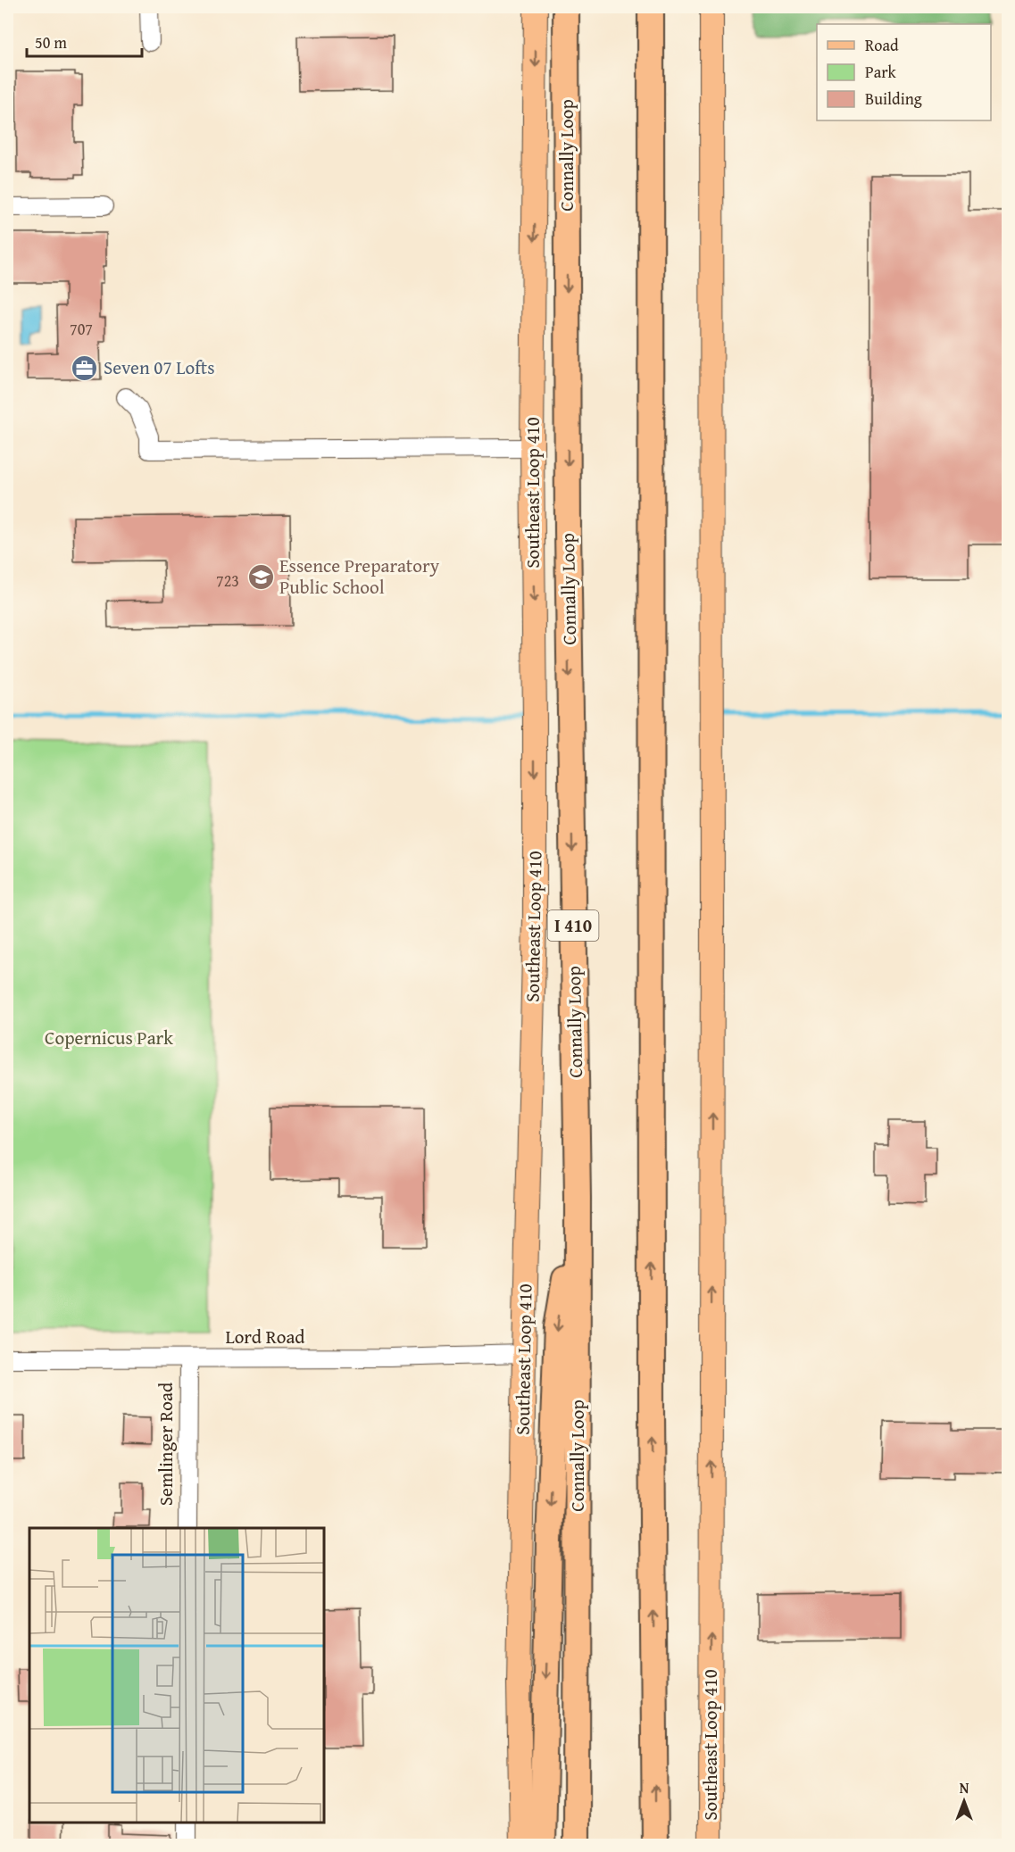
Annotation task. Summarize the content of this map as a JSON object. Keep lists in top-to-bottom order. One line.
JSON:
{"streets":{"highway":["Connally Loop","I 410"],"main road":["Southeast Loop 410"],"street":["Lord Road","Semlinger Road"]},"crossings":[["Southeast Loop 410","Lord Road"],["Lord Road","Semlinger Road"]],"parks":["Copernicus Park"],"places":{"office":["Seven 07 Lofts"],"school or university":["Essence Preparatory Public School"]},"house_numbers":["707","723"],"legend":["Road","Park","Building"],"scale_bar":"50 m","north":"top"}
